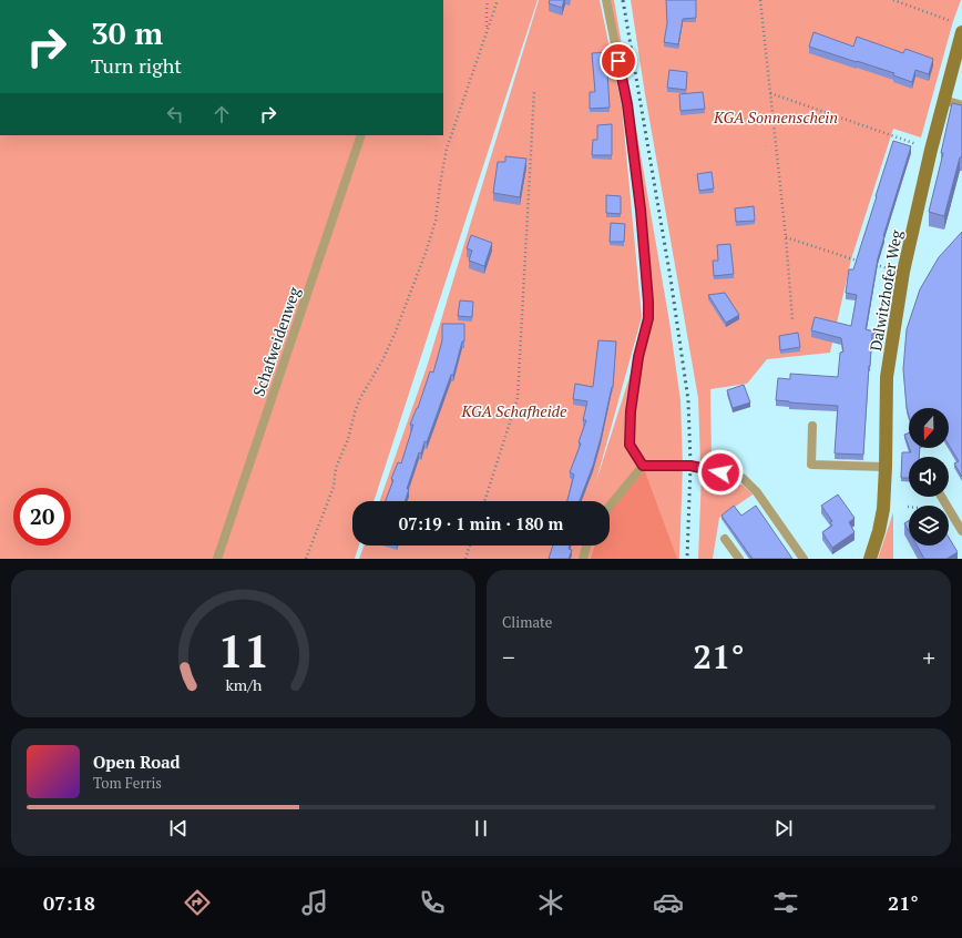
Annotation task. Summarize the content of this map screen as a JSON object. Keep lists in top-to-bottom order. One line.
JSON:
{"streets":{"street":["Dalwitzhofer Weg"],"lane":["Schafweidenweg"]},"parks":["KGA Sonnenschein","KGA Schafheide"],"north":"bottom","page":{"turn":["30 m","Turn right"],"limit":"20","trip":"07:19 · 1 min · 180 m","tile":"Climate","heat":["−","21°","+"],"song":["Open Road","Tom Ferris"],"tabs":["07:18","21°"],"gauge":["11","km/h"]}}
